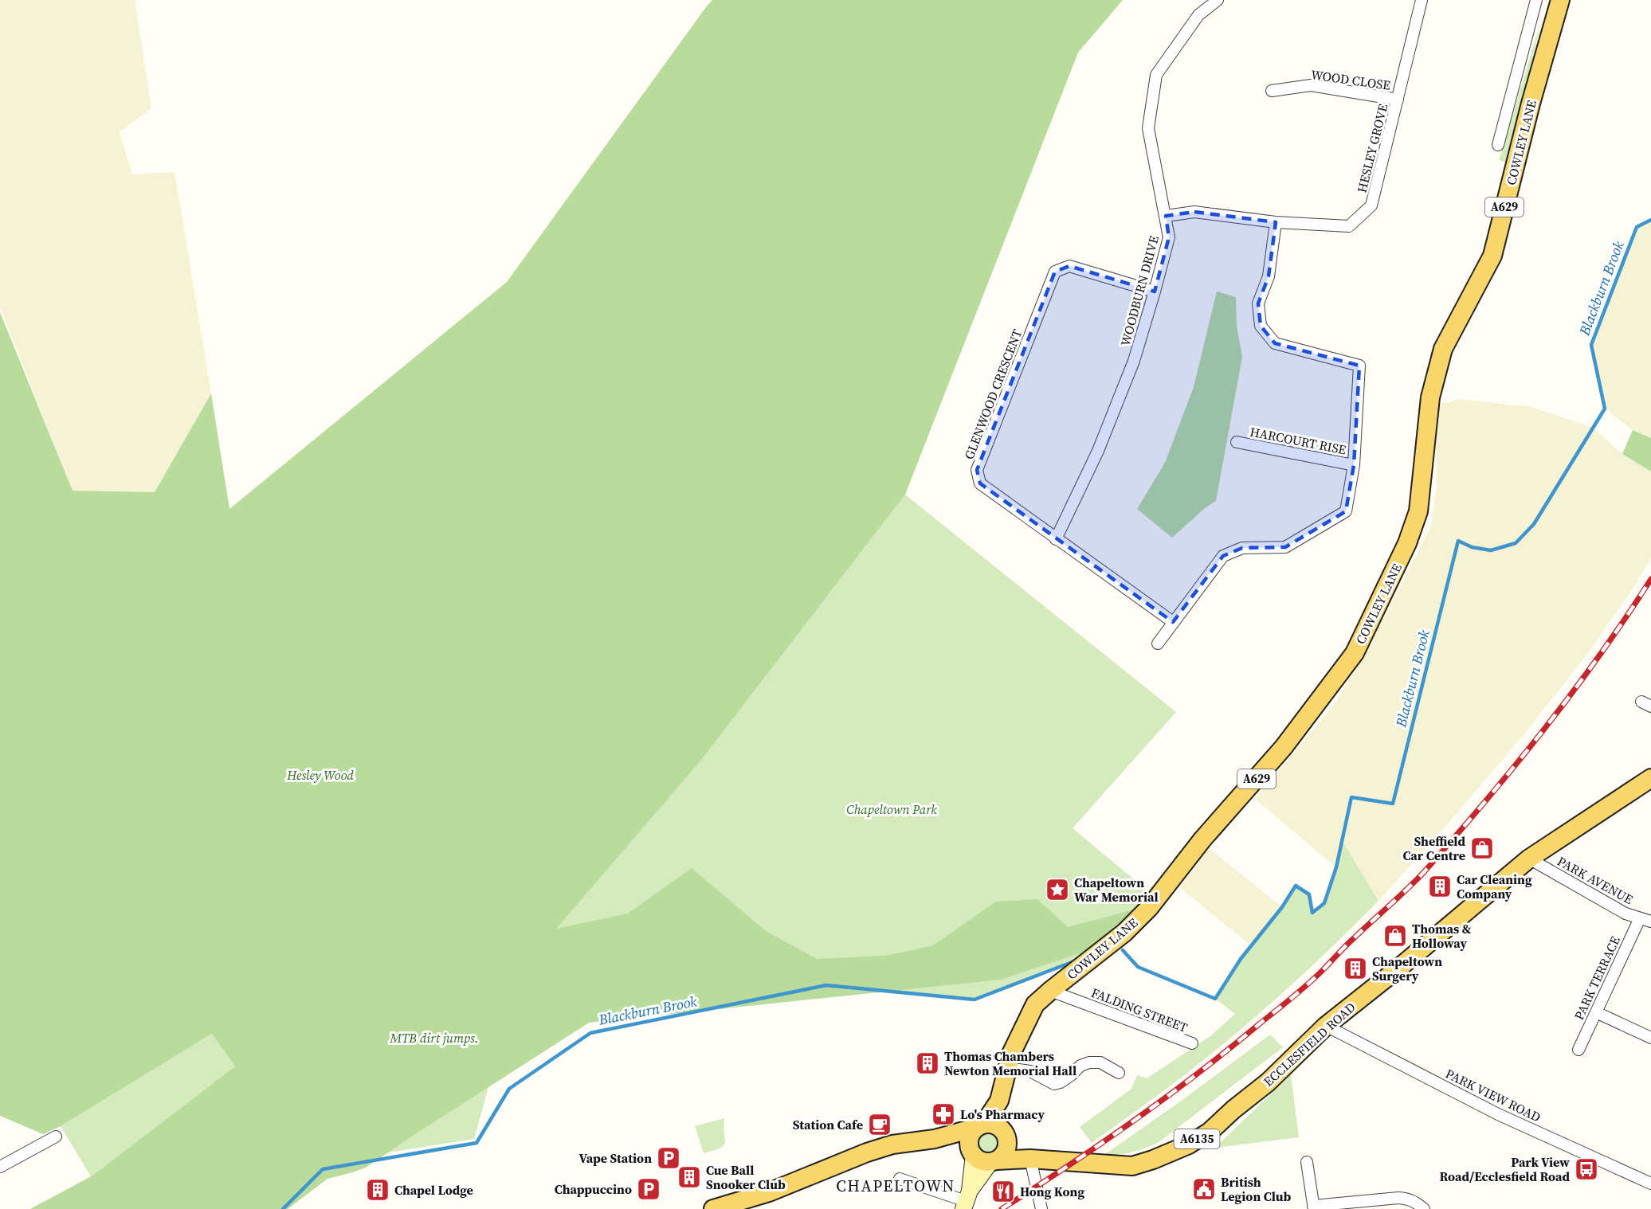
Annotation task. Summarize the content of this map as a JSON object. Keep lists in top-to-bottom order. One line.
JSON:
{"streets":{"main road":["COWLEY LANE","A629","ECCLESFIELD ROAD","A6135"],"street":["WOOD CLOSE","HESLEY GROVE","WOODBURN DRIVE","GLENWOOD CRESCENT","HARCOURT RISE","PARK AVENUE","PARK TERRACE","FALDING STREET","PARK VIEW ROAD"]},"crossings":[["WOOD CLOSE","HESLEY GROVE"],["COWLEY LANE","FALDING STREET"],["COWLEY LANE","ECCLESFIELD ROAD"],["COWLEY LANE","A6135"],["HESLEY GROVE","WOODBURN DRIVE"],["WOODBURN DRIVE","GLENWOOD CRESCENT"],["PARK AVENUE","PARK TERRACE"],["PARK AVENUE","ECCLESFIELD ROAD"],["ECCLESFIELD ROAD","PARK VIEW ROAD"],["ECCLESFIELD ROAD","A6135"]],"districts":["CHAPELTOWN"],"water":["Blackburn Brook"],"parks":["Hesley Wood","Chapeltown Park","MTB dirt jumps."],"places":{"shop":["Sheffield Car Centre","Thomas & Holloway"],"building":["Car Cleaning Company","Chapeltown Surgery","Thomas Chambers Newton Memorial Hall","Cue Ball Snooker Club","Chapel Lodge"],"place":["Chapeltown War Memorial"],"pharmacy":["Lo's Pharmacy"],"cafe":["Station Cafe"],"parking":["Vape Station","Chappuccino"],"bus stop":["Park View Road/Ecclesfield Road"],"public building":["British Legion Club"],"restaurant":["Hong Kong"]}}
